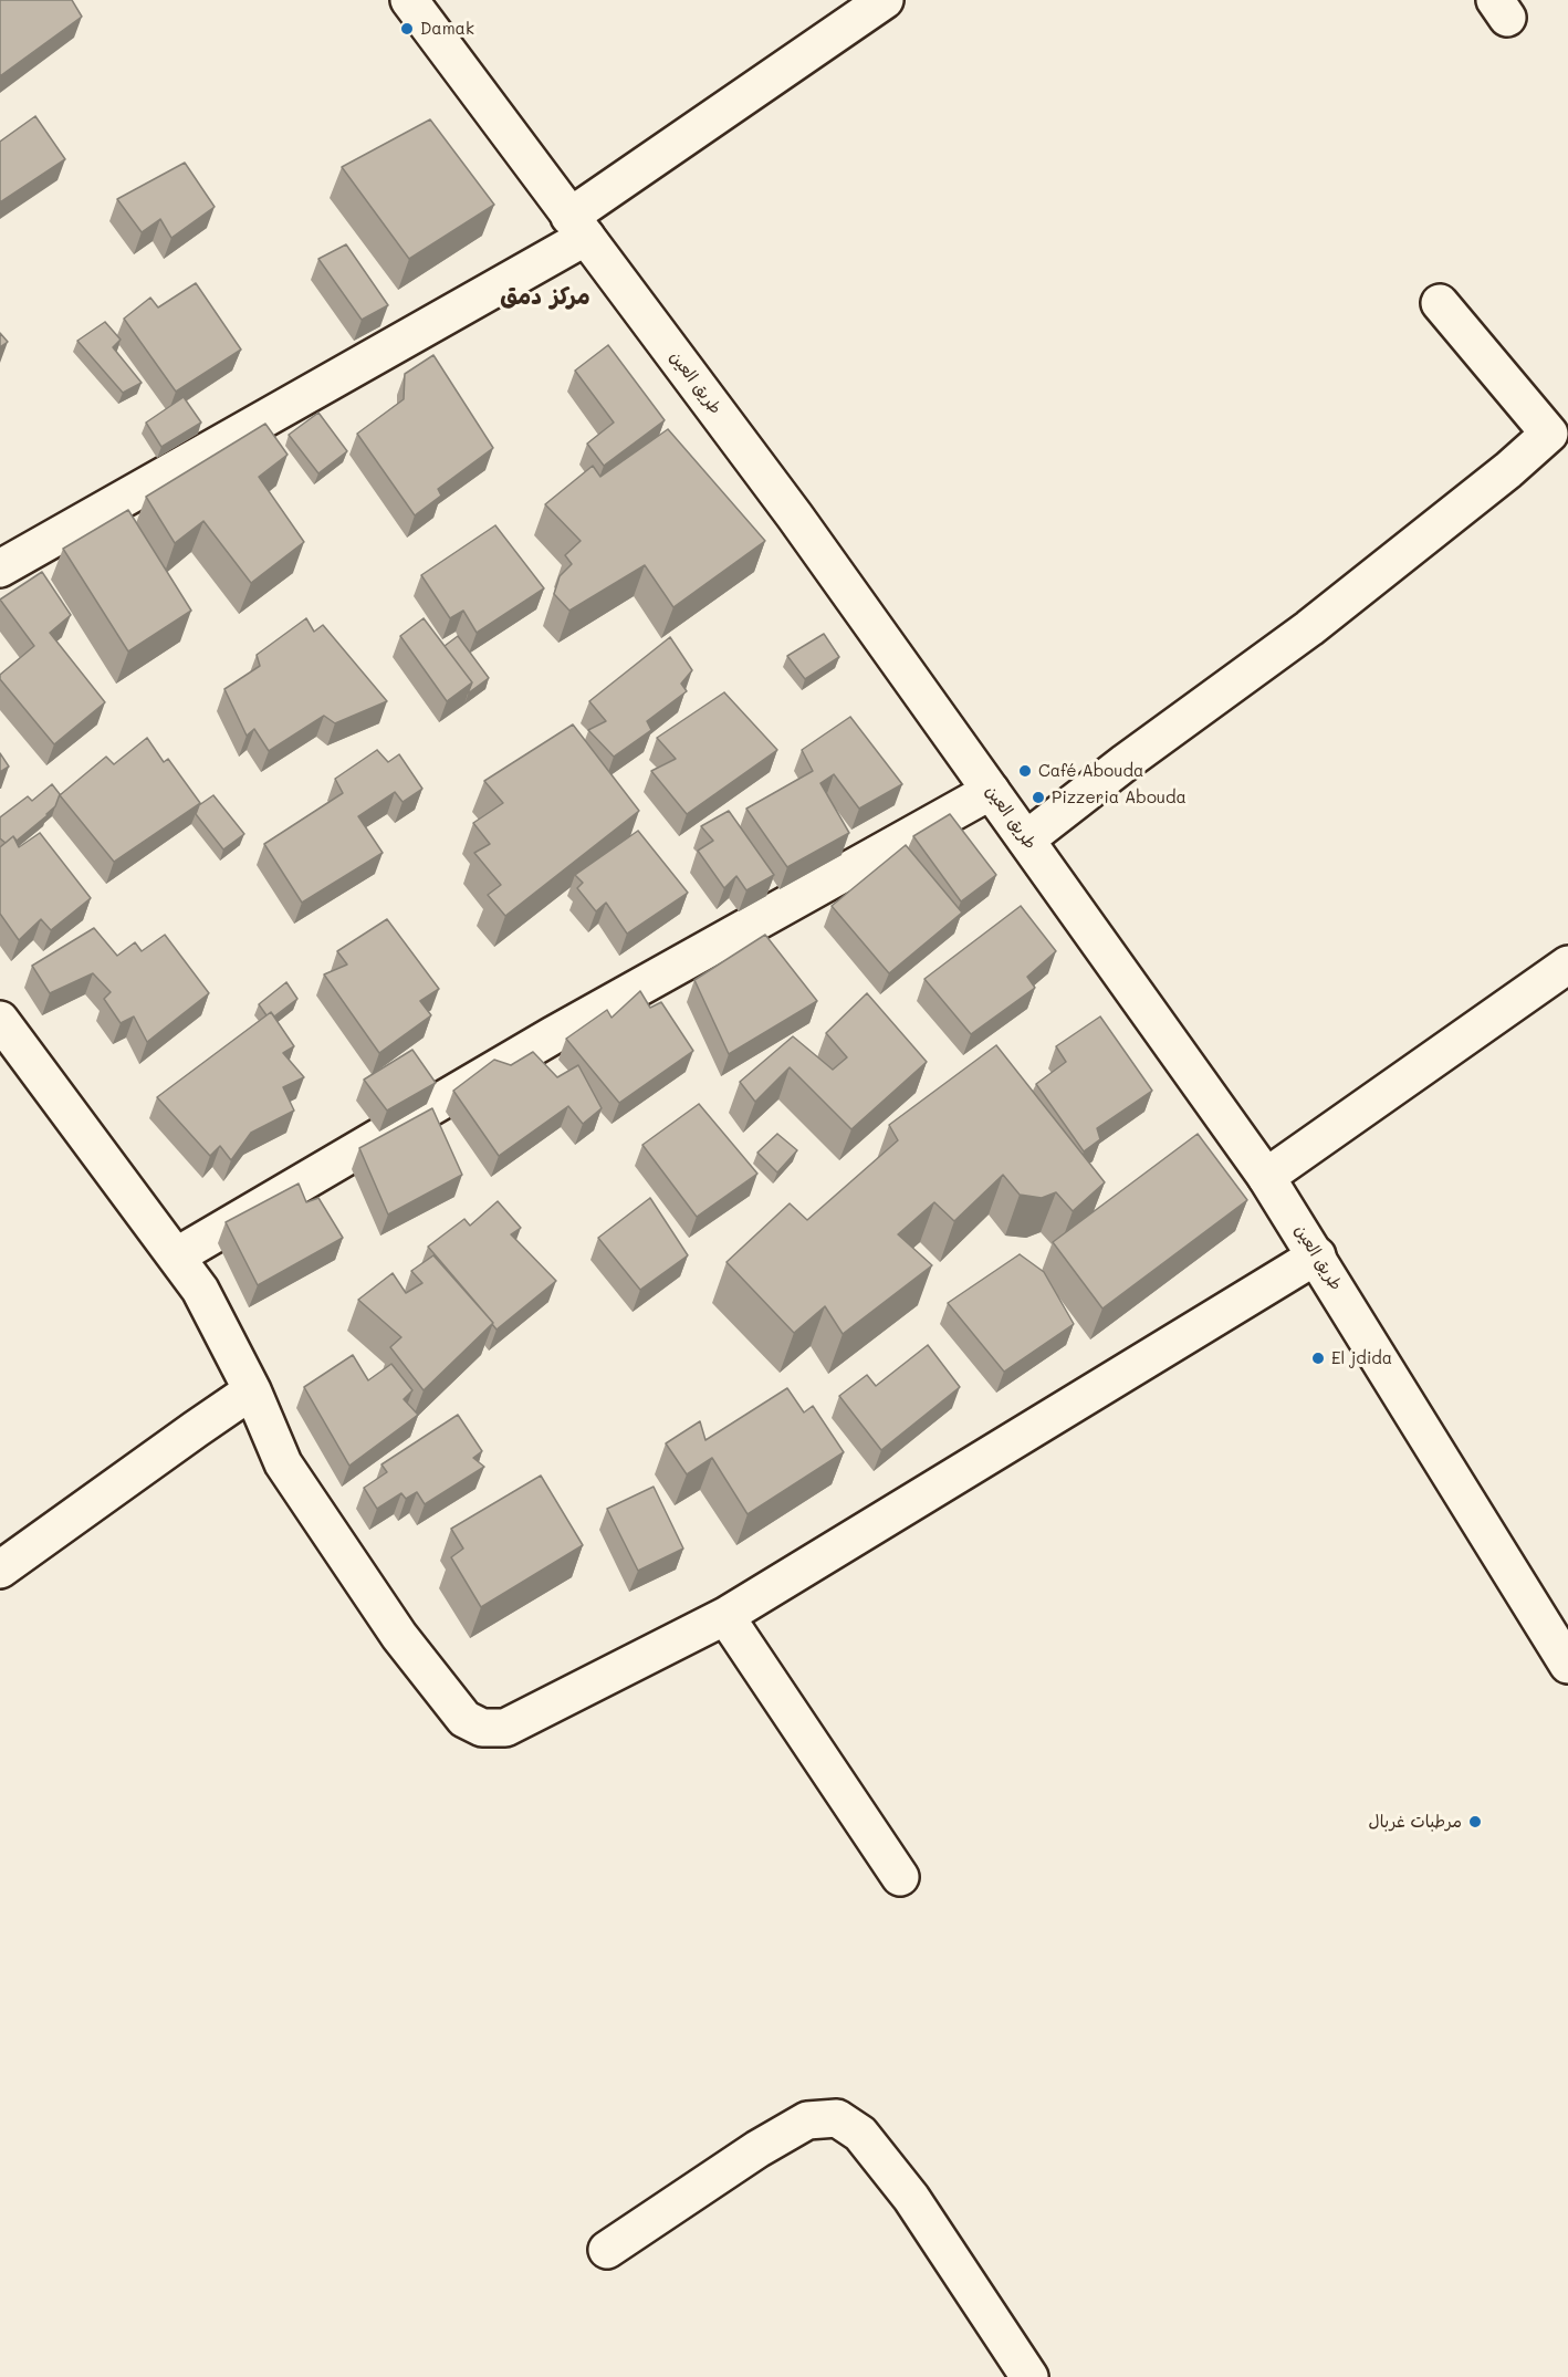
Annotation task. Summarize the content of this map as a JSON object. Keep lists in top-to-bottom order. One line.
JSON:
{"streets":{"street":["طريق العين"]},"districts":["مركز دمق"],"places":["Damak","Café Abouda","Pizzeria Abouda","El jdida","مرطبات غربال"]}
